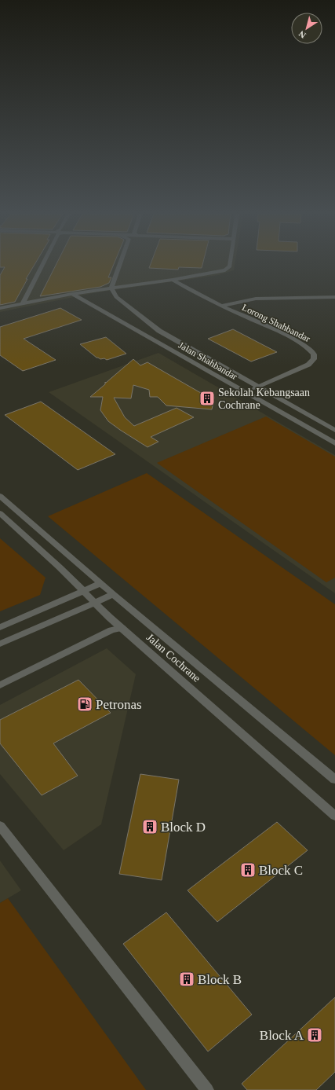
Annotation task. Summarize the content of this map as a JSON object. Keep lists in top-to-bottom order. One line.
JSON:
{"streets":{"street":["Lorong Shahbandar","Jalan Shahbandar","Jalan Cochrane"]},"crossings":[["Lorong Shahbandar","Jalan Shahbandar"]],"places":{"building":["Sekolah Kebangsaan Cochrane","Block D","Block C","Block B","Block A"],"fuel station":["Petronas"]},"north":"bottom left"}
